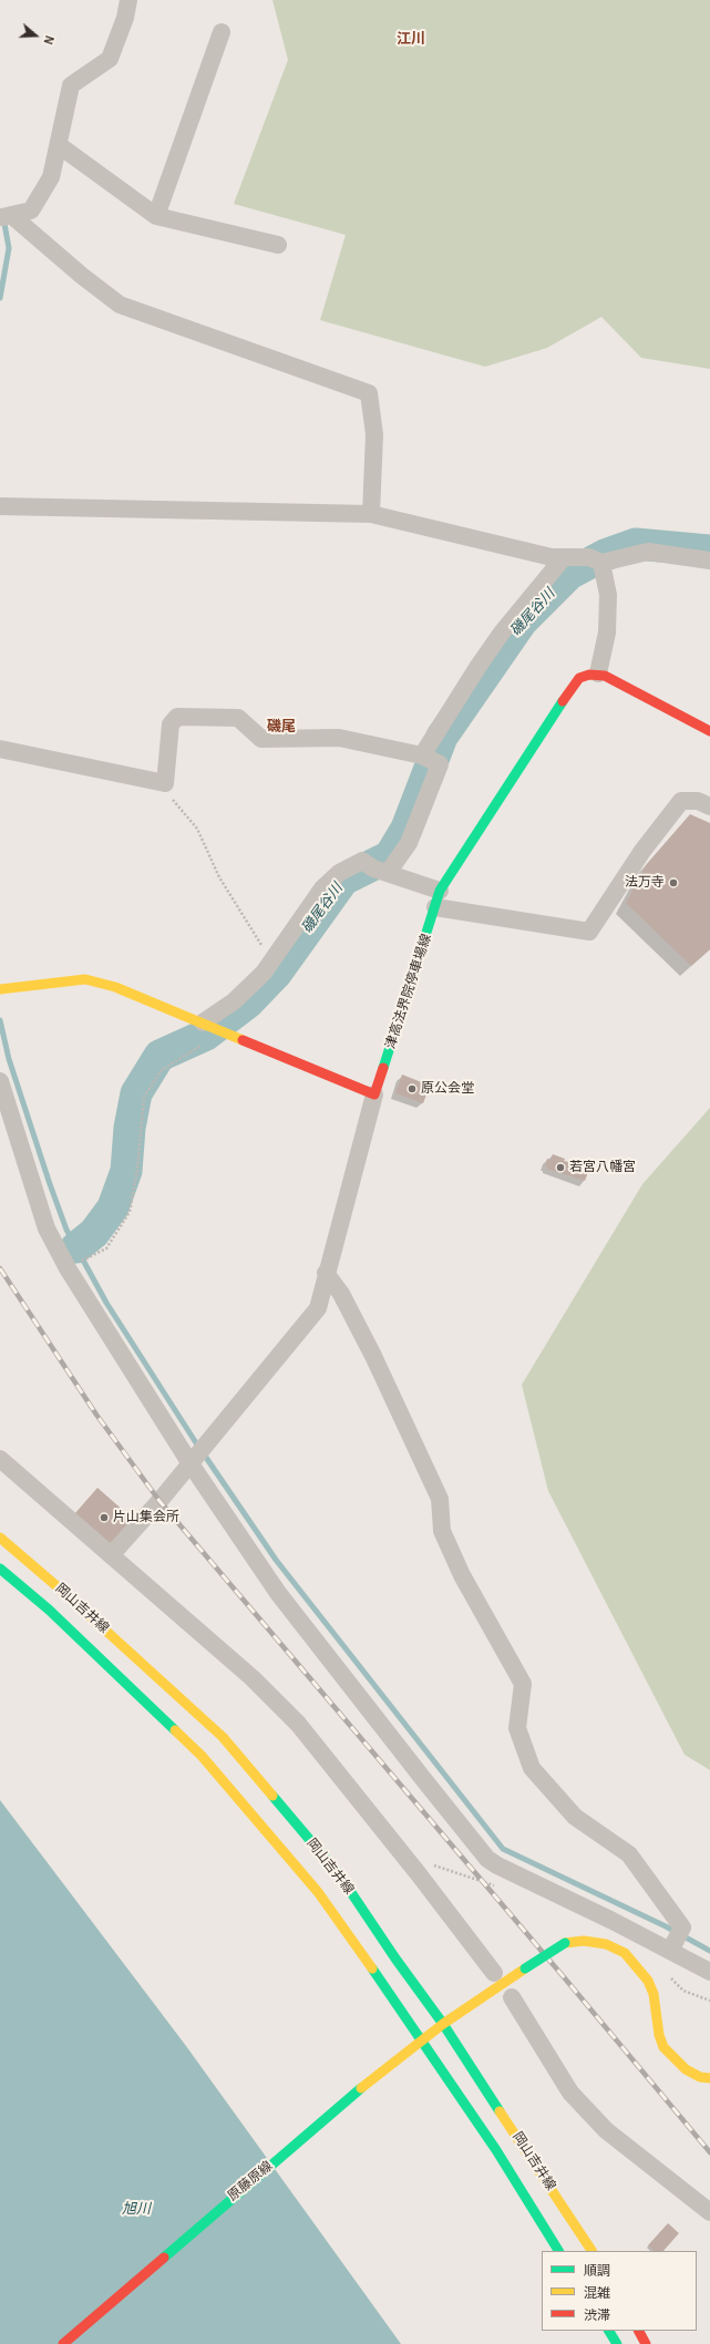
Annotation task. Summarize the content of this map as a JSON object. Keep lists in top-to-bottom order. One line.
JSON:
{"streets":{"main road":["津高法界院停車場線","岡山吉井線","原藤原線"]},"crossings":[["岡山吉井線","原藤原線"]],"districts":["江川","磯尾"],"water":["磯尾谷川","旭川"],"places":["法万寺","原公会堂","若宮八幡宮","片山集会所"],"legend":["順調","混雑","渋滞"],"north":"right"}
